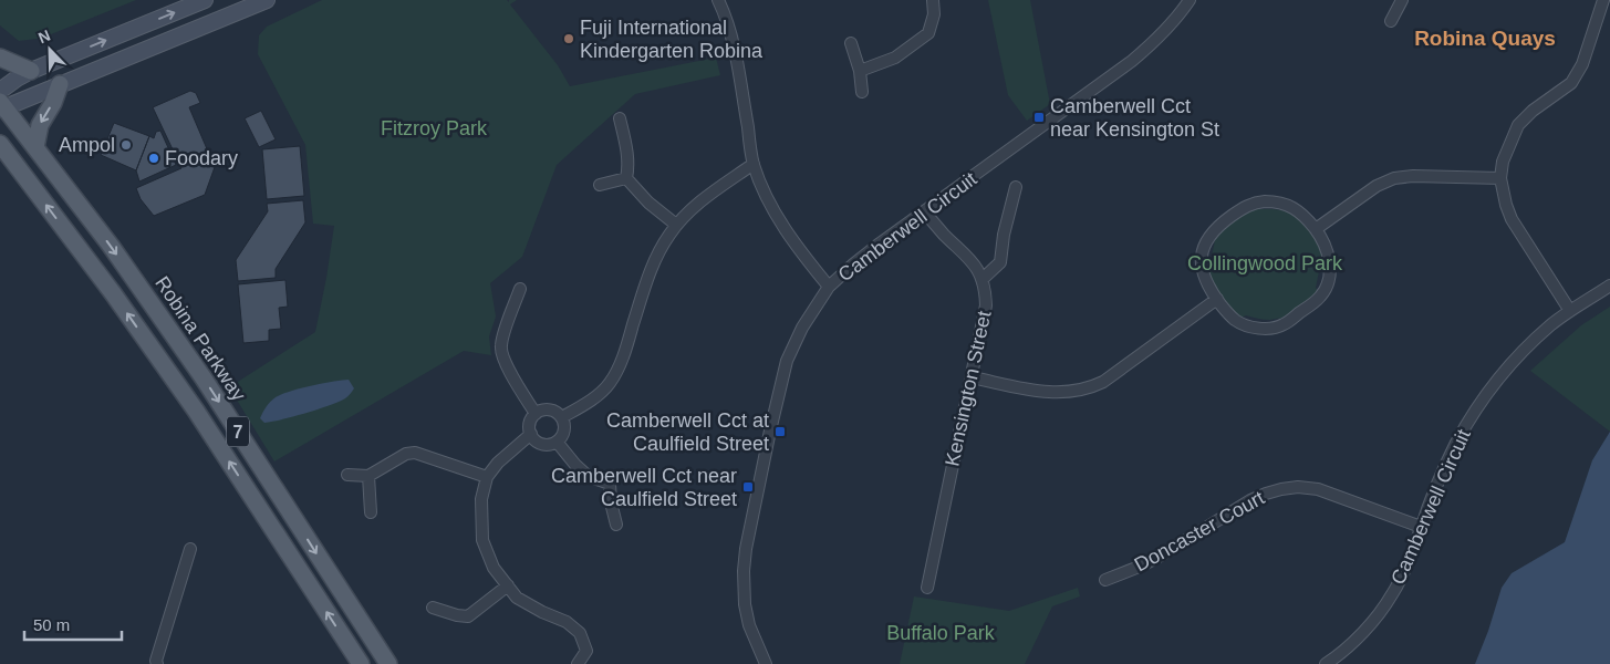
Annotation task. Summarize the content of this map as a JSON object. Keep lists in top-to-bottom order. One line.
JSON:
{"streets":{"main road":["Robina Parkway","7"],"street":["Camberwell Circuit","Kensington Street","Doncaster Court"]},"crossings":[["Camberwell Circuit","Kensington Street"],["Camberwell Circuit","Doncaster Court"]],"districts":["Robina Quays"],"parks":["Fitzroy Park","Collingwood Park","Buffalo Park"],"places":{"other":["Fuji International Kindergarten Robina","Ampol","Foodary"],"transit":["Camberwell Cct near Kensington St","Camberwell Cct at Caulfield Street","Camberwell Cct near Caulfield Street"]},"scale_bar":"50 m","north":"top left"}
